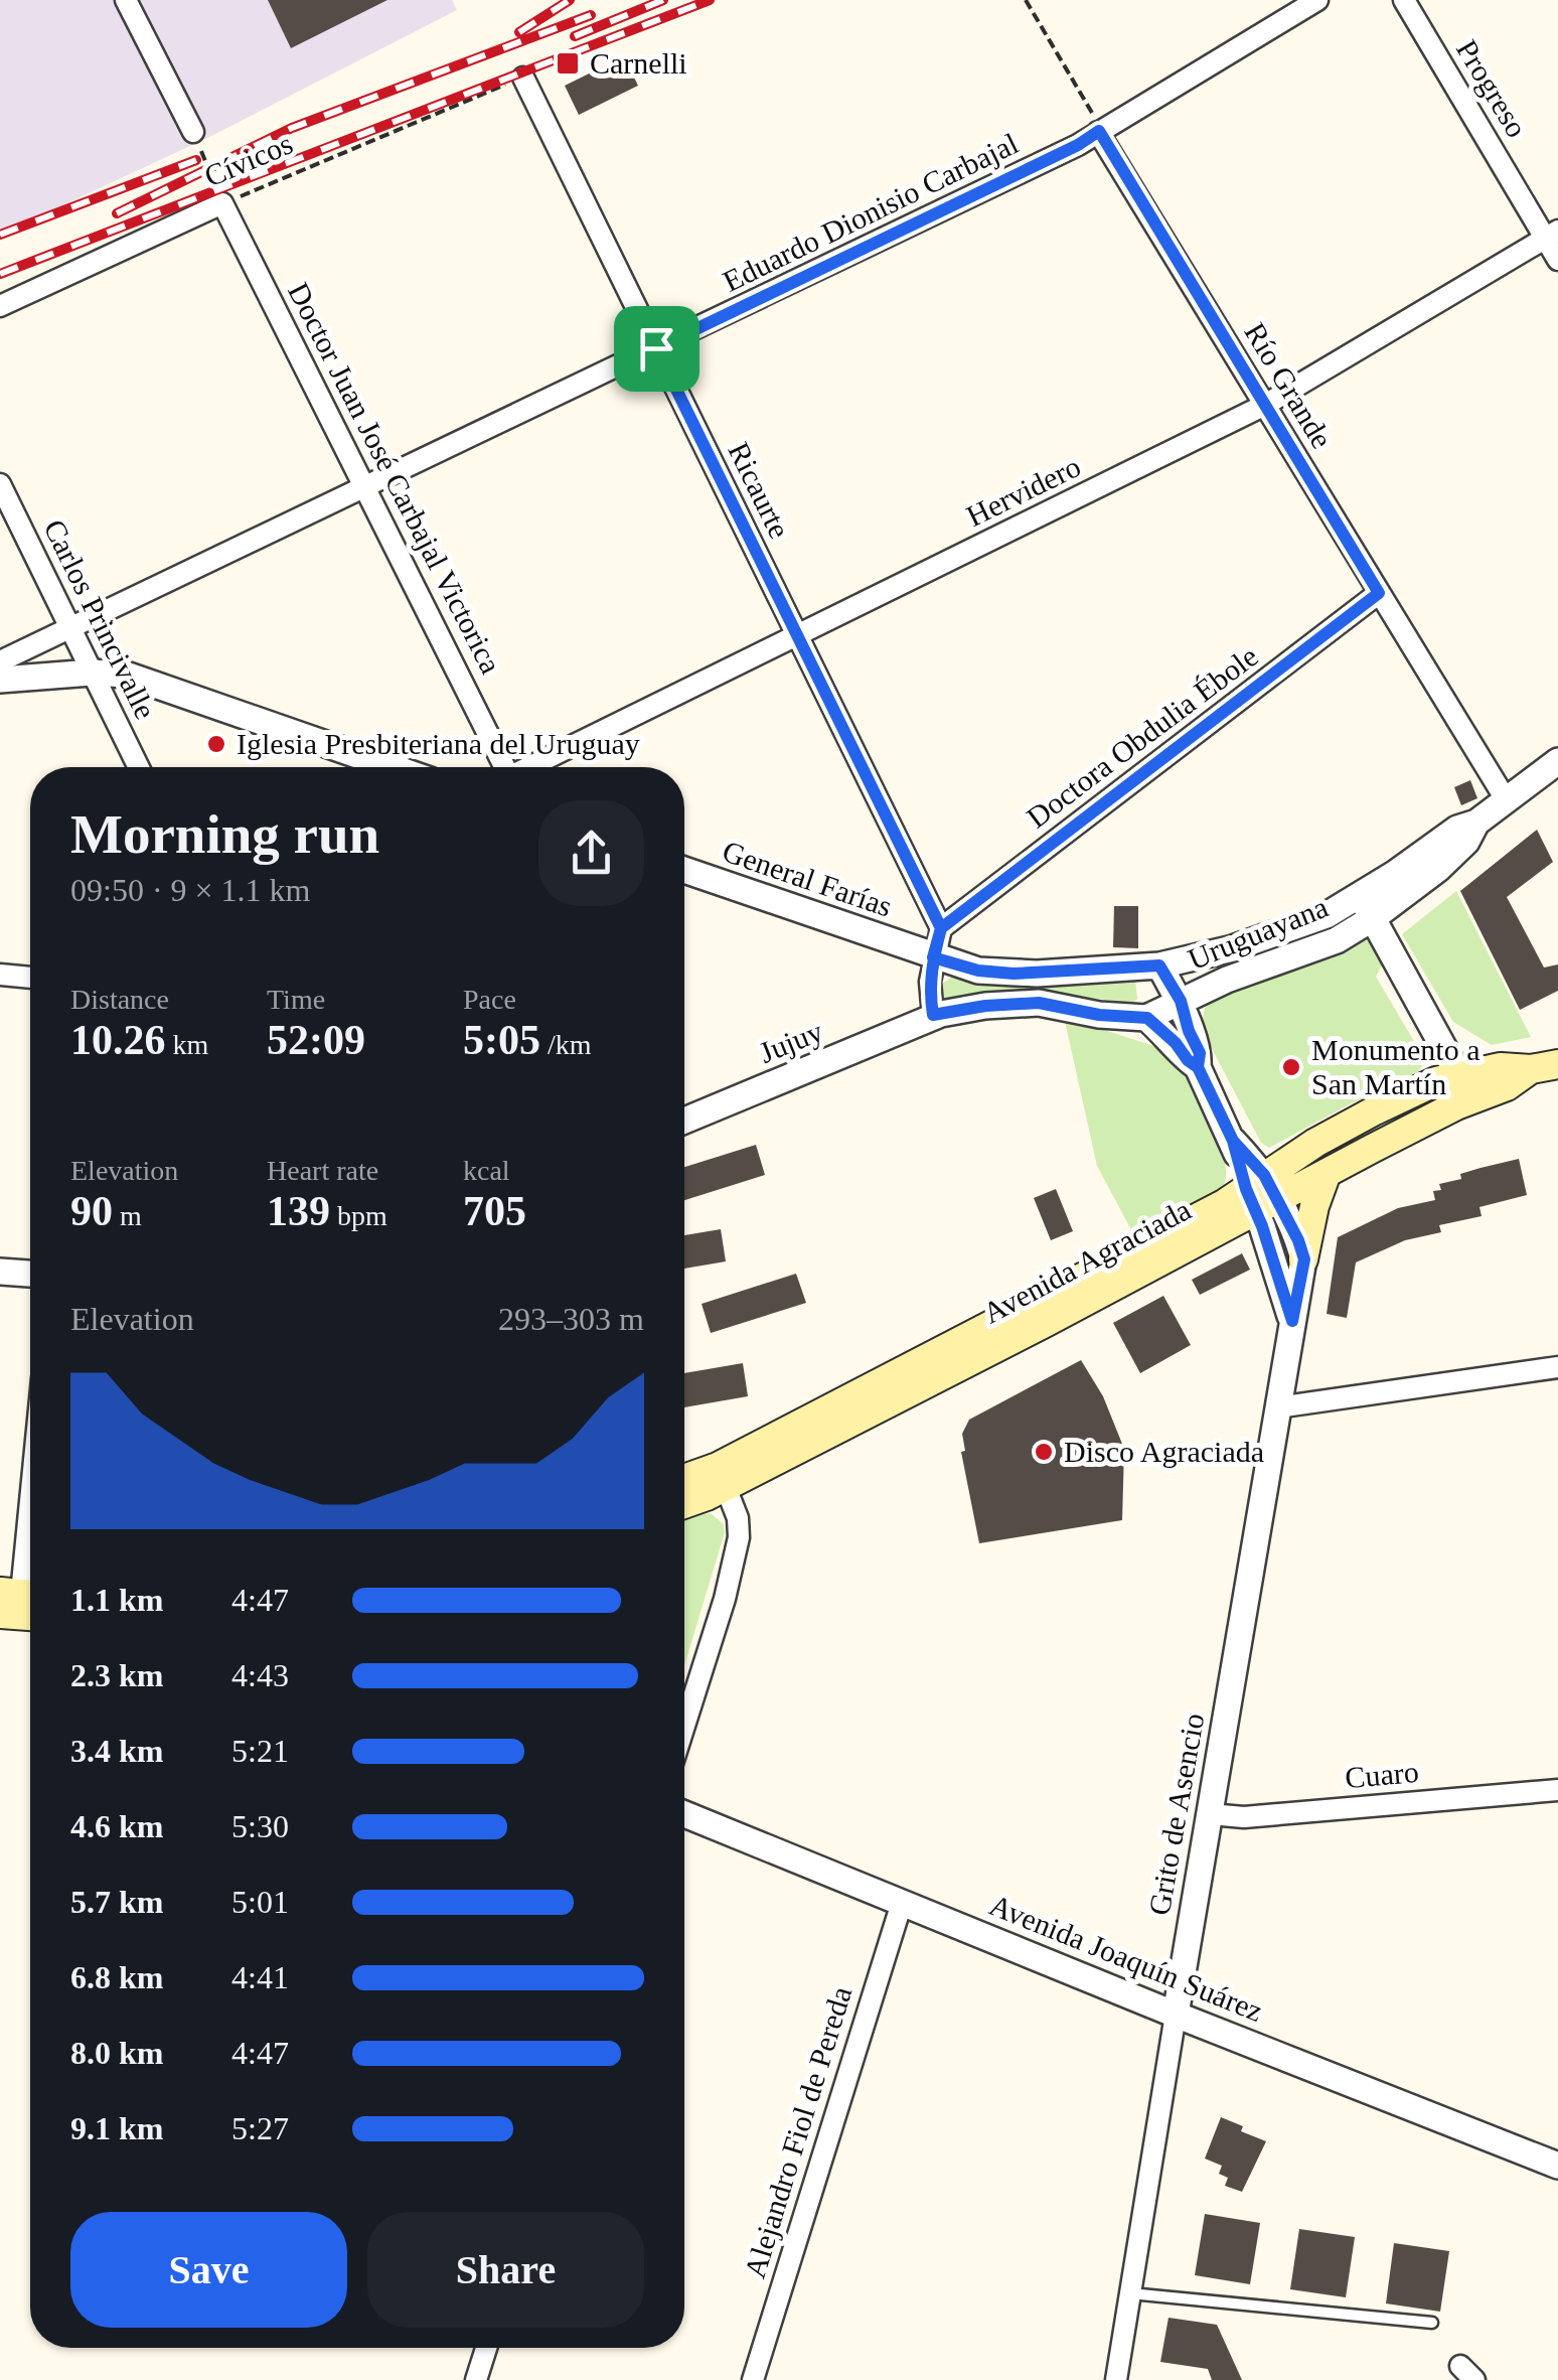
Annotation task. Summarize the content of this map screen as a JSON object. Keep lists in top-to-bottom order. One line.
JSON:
{"streets":{"main road":["Avenida Agraciada"],"street":["Progreso","Cívicos","Eduardo Dionisio Carbajal","Río Grande","Doctor Juan José Carbajal Victorica","Ricaurte","Hervidero","Carlos Princivalle","Doctora Obdulia Ébole","General Farías","Uruguayana","Jujuy","Cuaro","Grito de Asencio","Avenida Joaquín Suárez","Alejandro Fiol de Pereda"]},"crossings":[["Progreso","Hervidero"],["Cívicos","Doctor Juan José Carbajal Victorica"],["Cívicos","Ricaurte"],["Eduardo Dionisio Carbajal","Río Grande"],["Eduardo Dionisio Carbajal","Doctor Juan José Carbajal Victorica"],["Eduardo Dionisio Carbajal","Ricaurte"],["Eduardo Dionisio Carbajal","Carlos Princivalle"],["Río Grande","Hervidero"],["Río Grande","Doctora Obdulia Ébole"],["Río Grande","Uruguayana"],["Ricaurte","Hervidero"],["Ricaurte","Doctora Obdulia Ébole"],["General Farías","Uruguayana"],["Uruguayana","Jujuy"],["Cuaro","Grito de Asencio"],["Grito de Asencio","Avenida Joaquín Suárez"],["Avenida Joaquín Suárez","Alejandro Fiol de Pereda"]],"places":{"transit":["Carnelli"],"other":["Iglesia Presbiteriana del Uruguay","Monumento a San Martín","Disco Agraciada"]},"page":{"heading":["Morning run","09:50 · 9 × 1.1 km"],"stats":[["Distance","10.26 km"],["Time","52:09"],["Pace","5:05 /km"],["Elevation","90 m"],["Heart rate","139 bpm"],["kcal","705"]],"chart":["Elevation","293–303 m"],"list":[{"name":"1.1 km","note":"4:47"},{"name":"2.3 km","note":"4:43"},{"name":"3.4 km","note":"5:21"},{"name":"4.6 km","note":"5:30"},{"name":"5.7 km","note":"5:01"},{"name":"6.8 km","note":"4:41"},{"name":"8.0 km","note":"4:47"},{"name":"9.1 km","note":"5:27"}],"buttons":["Save","Share"]}}
